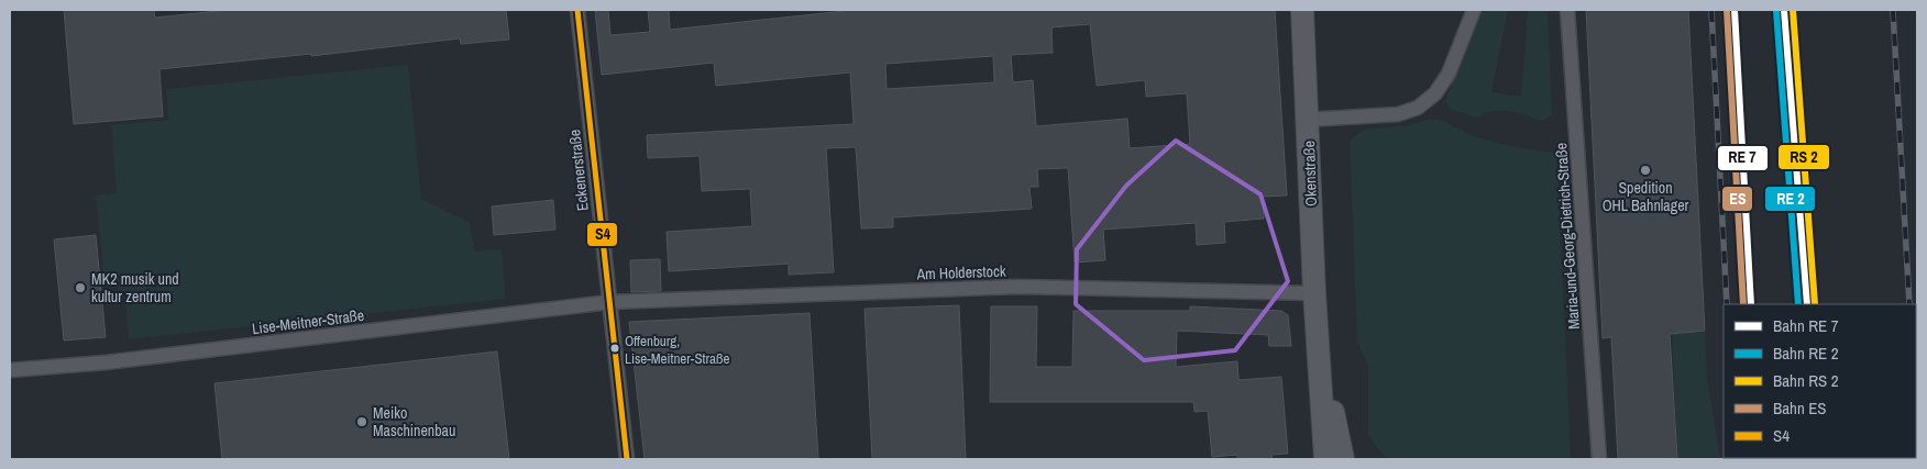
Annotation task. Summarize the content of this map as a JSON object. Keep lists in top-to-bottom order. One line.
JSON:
{"streets":{"main road":["Okenstraße"],"street":["Eckenerstraße","Maria-und-Georg-Dietrich-Straße","Am Holderstock","Lise-Meitner-Straße"]},"crossings":[["Eckenerstraße","Am Holderstock"],["Eckenerstraße","Lise-Meitner-Straße"],["Okenstraße","Am Holderstock"],["Am Holderstock","Lise-Meitner-Straße"]],"places":["Spedition OHL Bahnlager","MK2 musik und kultur zentrum","Offenburg, Lise-Meitner-Straße","Meiko Maschinenbau"],"lines":["rail line ES","transit line S4"],"legend":["Bahn RE 7","Bahn RE 2","Bahn RS 2","Bahn ES","S4"]}
